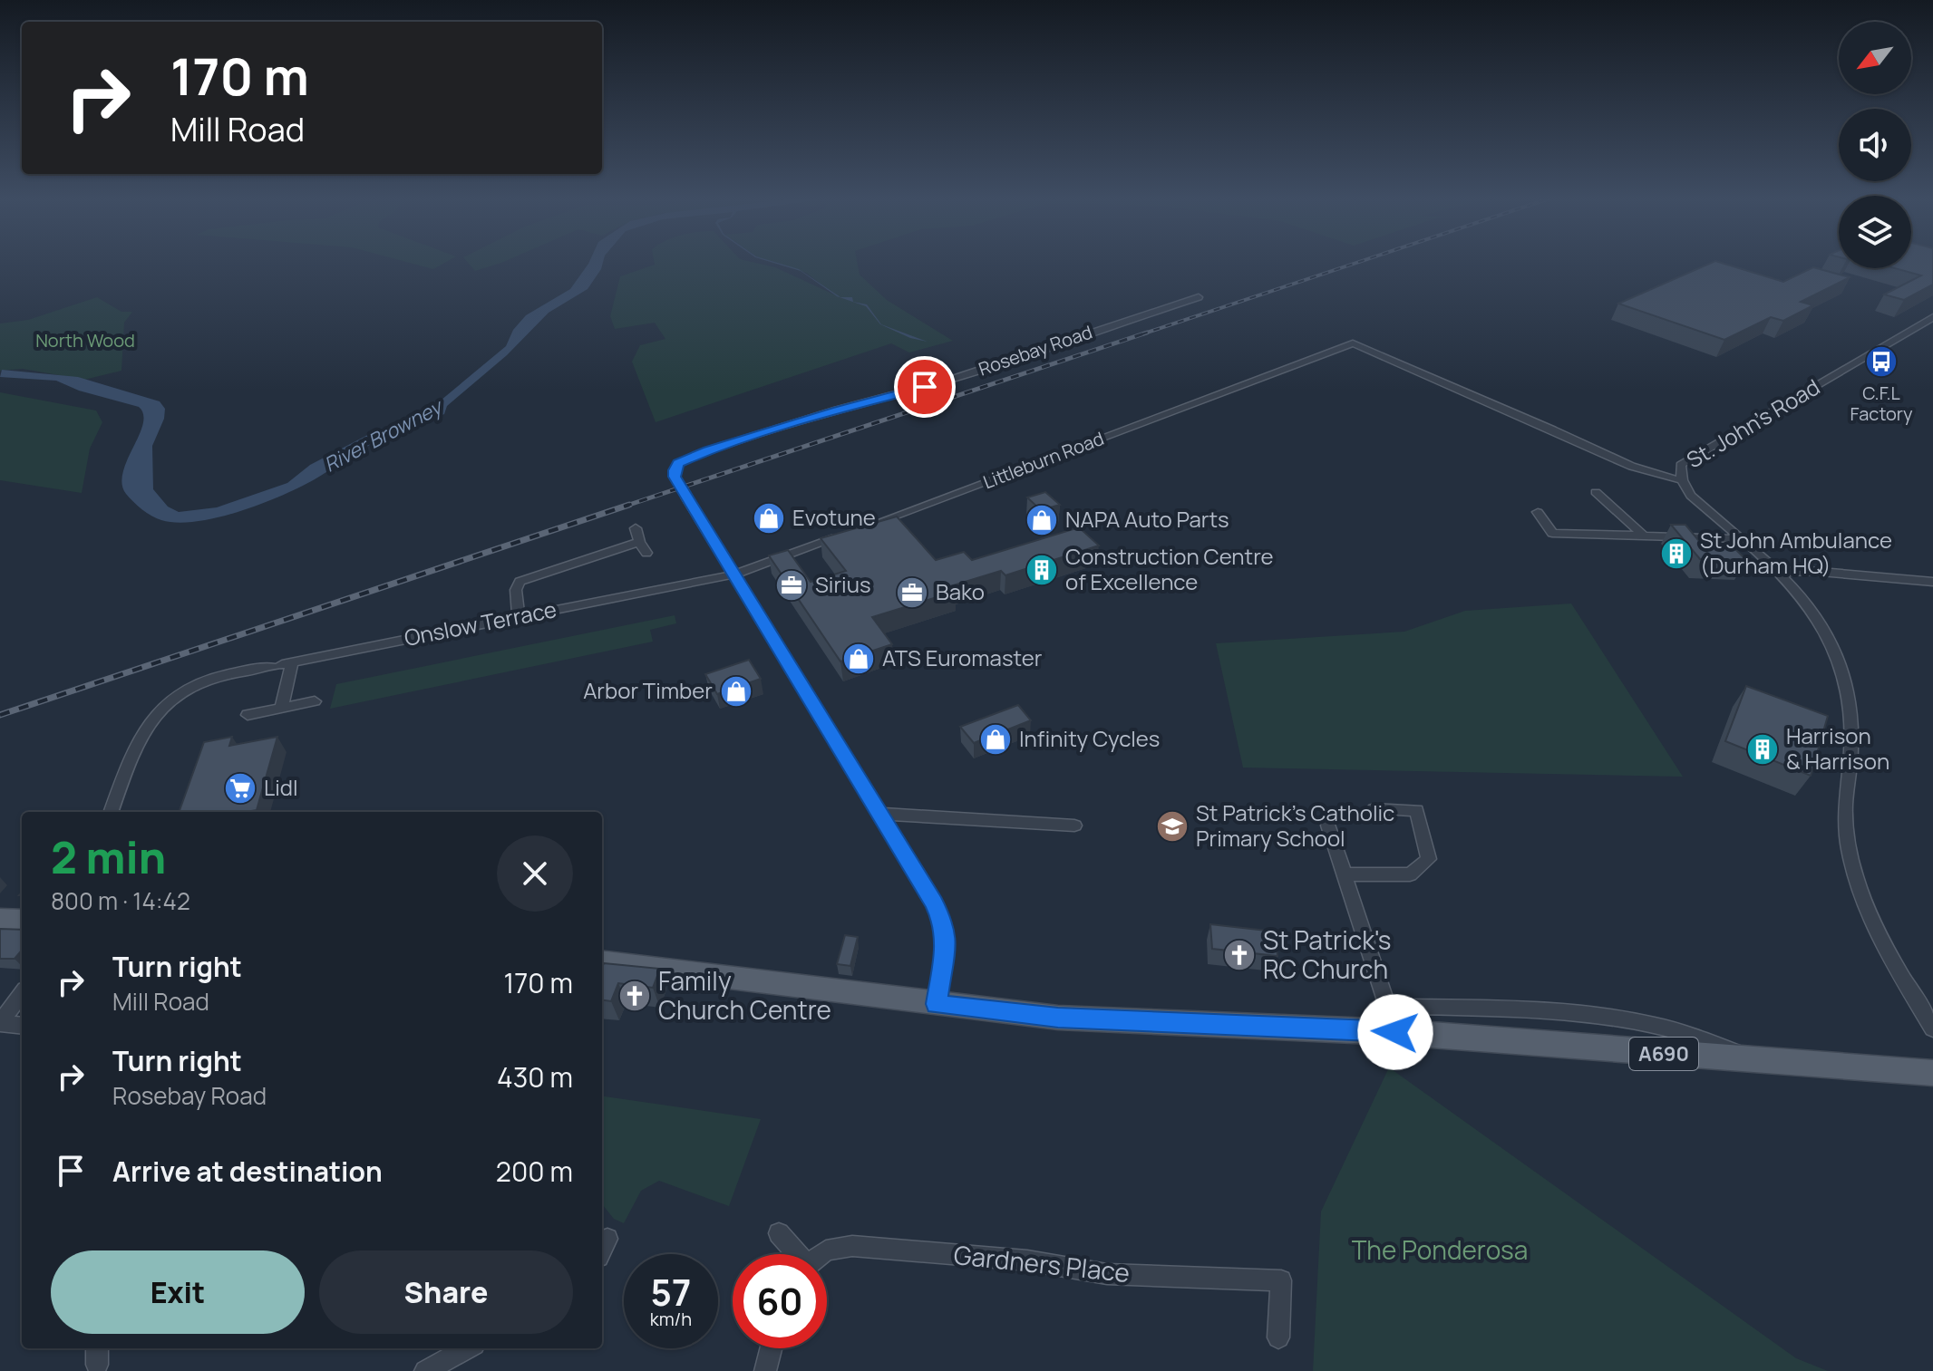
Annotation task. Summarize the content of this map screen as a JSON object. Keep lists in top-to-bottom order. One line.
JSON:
{"streets":{"main road":["A690"],"street":["Rosebay Road","St. John's Road","Littleburn Road","Onslow Terrace","Gardners Place"]},"crossings":[["Rosebay Road","Onslow Terrace"],["St. John's Road","Littleburn Road"]],"water":["River Browney"],"parks":["North Wood","The Ponderosa"],"places":{"bus stop":["C.F.L Factory"],"shop":["Evotune","NAPA Auto Parts","ATS Euromaster","Arbor Timber","Infinity Cycles"],"building":["St John Ambulance (Durham HQ)","Construction Centre of Excellence","Harrison & Harrison"],"office":["Sirius","Bako"],"supermarket":["Lidl"],"school or university":["St Patrick's Catholic Primary School"],"church":["St Patrick's RC Church","Family Church Centre"]},"north":"bottom left","page":{"turn":["170 m","Mill Road"],"heading":["2 min","800 m · 14:42"],"list":[{"name":"Turn right","note":"Mill Road","value":"170 m"},{"name":"Turn right","note":"Rosebay Road","value":"430 m"},{"name":"Arrive at destination","value":"200 m"}],"buttons":["Exit","Share"],"speed":"57 km/h","limit":"60"}}
